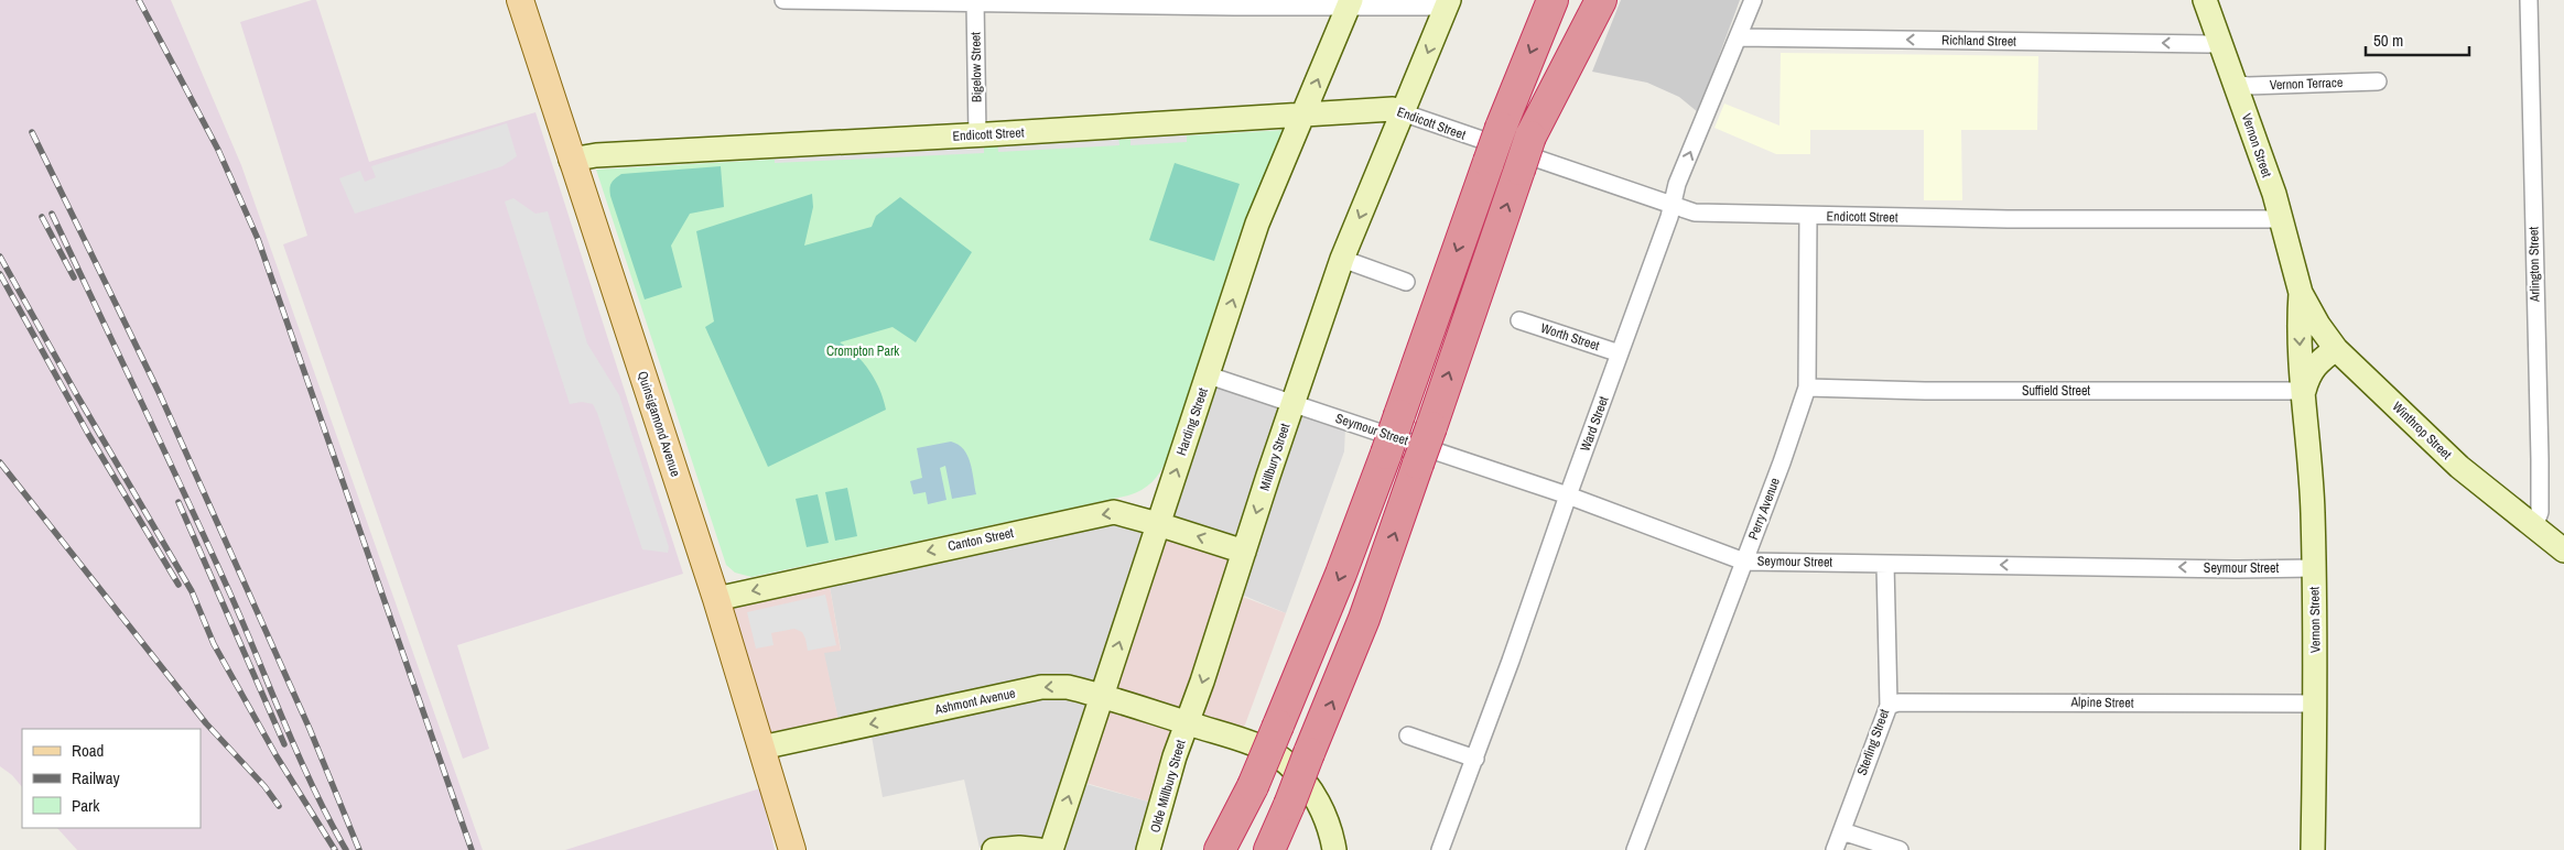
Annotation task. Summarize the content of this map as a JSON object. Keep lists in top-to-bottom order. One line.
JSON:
{"streets":{"main road":["Endicott Street","Vernon Street","Harding Street","Quinsigamond Avenue","Winthrop Street","Millbury Street","Canton Street","Ashmont Avenue","Olde Millbury Street"],"street":["Richland Street","Bigelow Street","Vernon Terrace","Arlington Street","Worth Street","Suffield Street","Ward Street","Seymour Street","Perry Avenue","Alpine Street","Sterling Street"]},"crossings":[["Richland Street","Vernon Street"],["Richland Street","Ward Street"],["Bigelow Street","Endicott Street"],["Vernon Terrace","Vernon Street"],["Endicott Street","Vernon Street"],["Endicott Street","Harding Street"],["Endicott Street","Quinsigamond Avenue"],["Endicott Street","Ward Street"],["Endicott Street","Millbury Street"],["Endicott Street","Perry Avenue"],["Vernon Street","Suffield Street"],["Vernon Street","Seymour Street"],["Vernon Street","Winthrop Street"],["Vernon Street","Alpine Street"],["Arlington Street","Winthrop Street"],["Worth Street","Ward Street"],["Suffield Street","Perry Avenue"],["Harding Street","Seymour Street"],["Harding Street","Canton Street"],["Harding Street","Ashmont Avenue"],["Quinsigamond Avenue","Canton Street"],["Quinsigamond Avenue","Ashmont Avenue"],["Ward Street","Seymour Street"],["Seymour Street","Millbury Street"],["Seymour Street","Perry Avenue"],["Seymour Street","Sterling Street"],["Millbury Street","Canton Street"],["Millbury Street","Ashmont Avenue"],["Millbury Street","Olde Millbury Street"],["Ashmont Avenue","Olde Millbury Street"],["Alpine Street","Sterling Street"]],"one_way":["Richland Street","Harding Street","Seymour Street","Millbury Street","Canton Street","Ashmont Avenue"],"parks":["Crompton Park"],"legend":["Road","Railway","Park"],"scale_bar":"50 m"}
